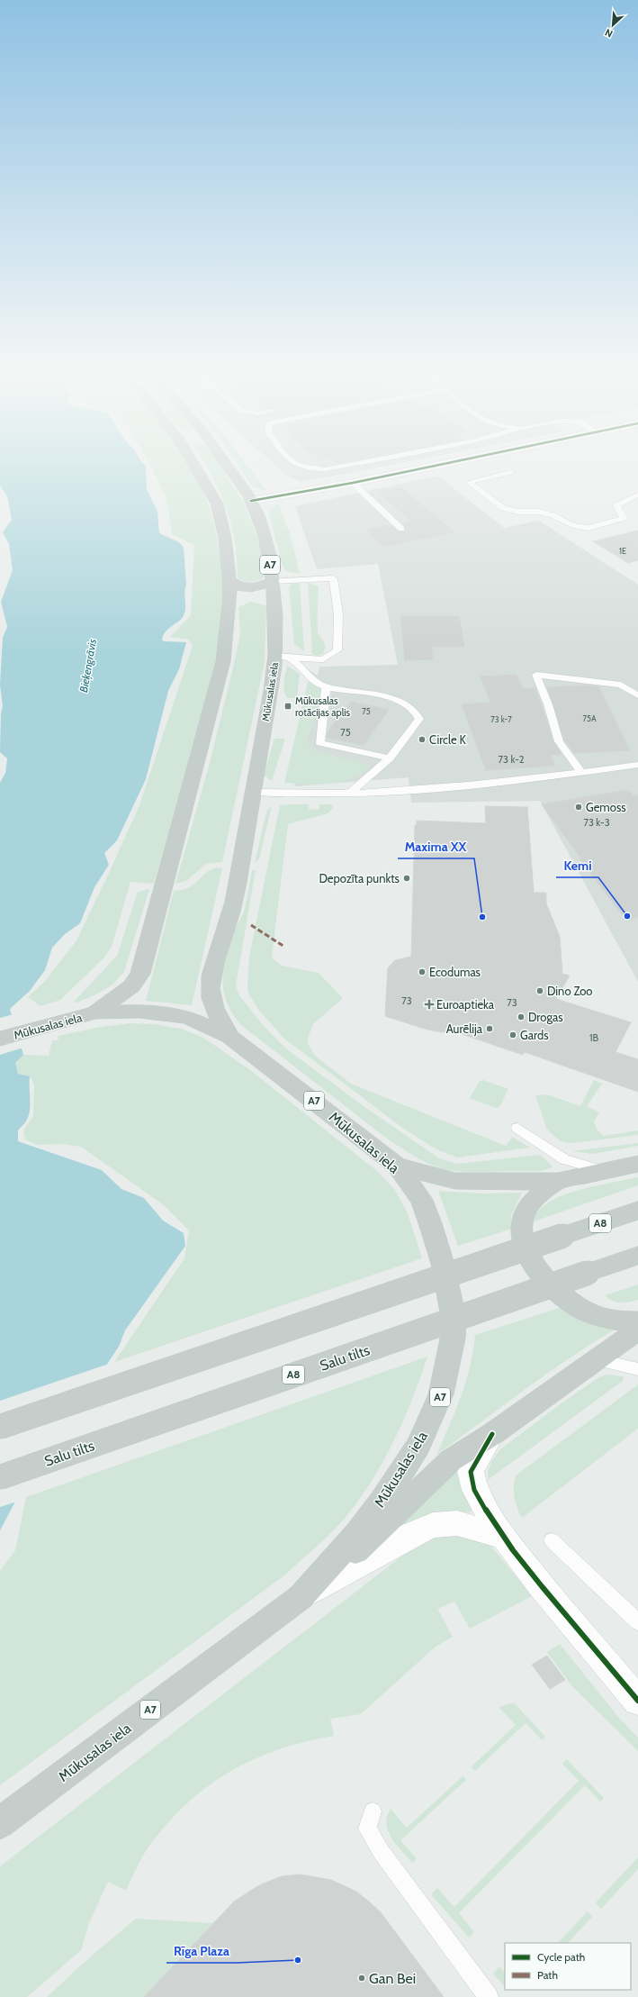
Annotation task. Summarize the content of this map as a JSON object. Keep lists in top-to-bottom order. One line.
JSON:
{"streets":{"highway":["A7","Mūkusalas iela","A8","Salu tilts"]},"water":["Bieķengrāvis"],"places":{"transit":["Mūkusalas rotācijas aplis"],"other":["Circle K","Gemoss","Depozīta punkts","Kemi","Maxima XX","Ecodumas","Dino Zoo","Drogas","Aurēlija","Gards","Rīga Plaza","Gan Bei"],"health":["Euroaptieka"]},"house_numbers":["1E","75","75A","73 k-7","75","73 k-2","73 k-3","73","73","1B"],"legend":["Cycle path","Path"],"north":"bottom left"}
